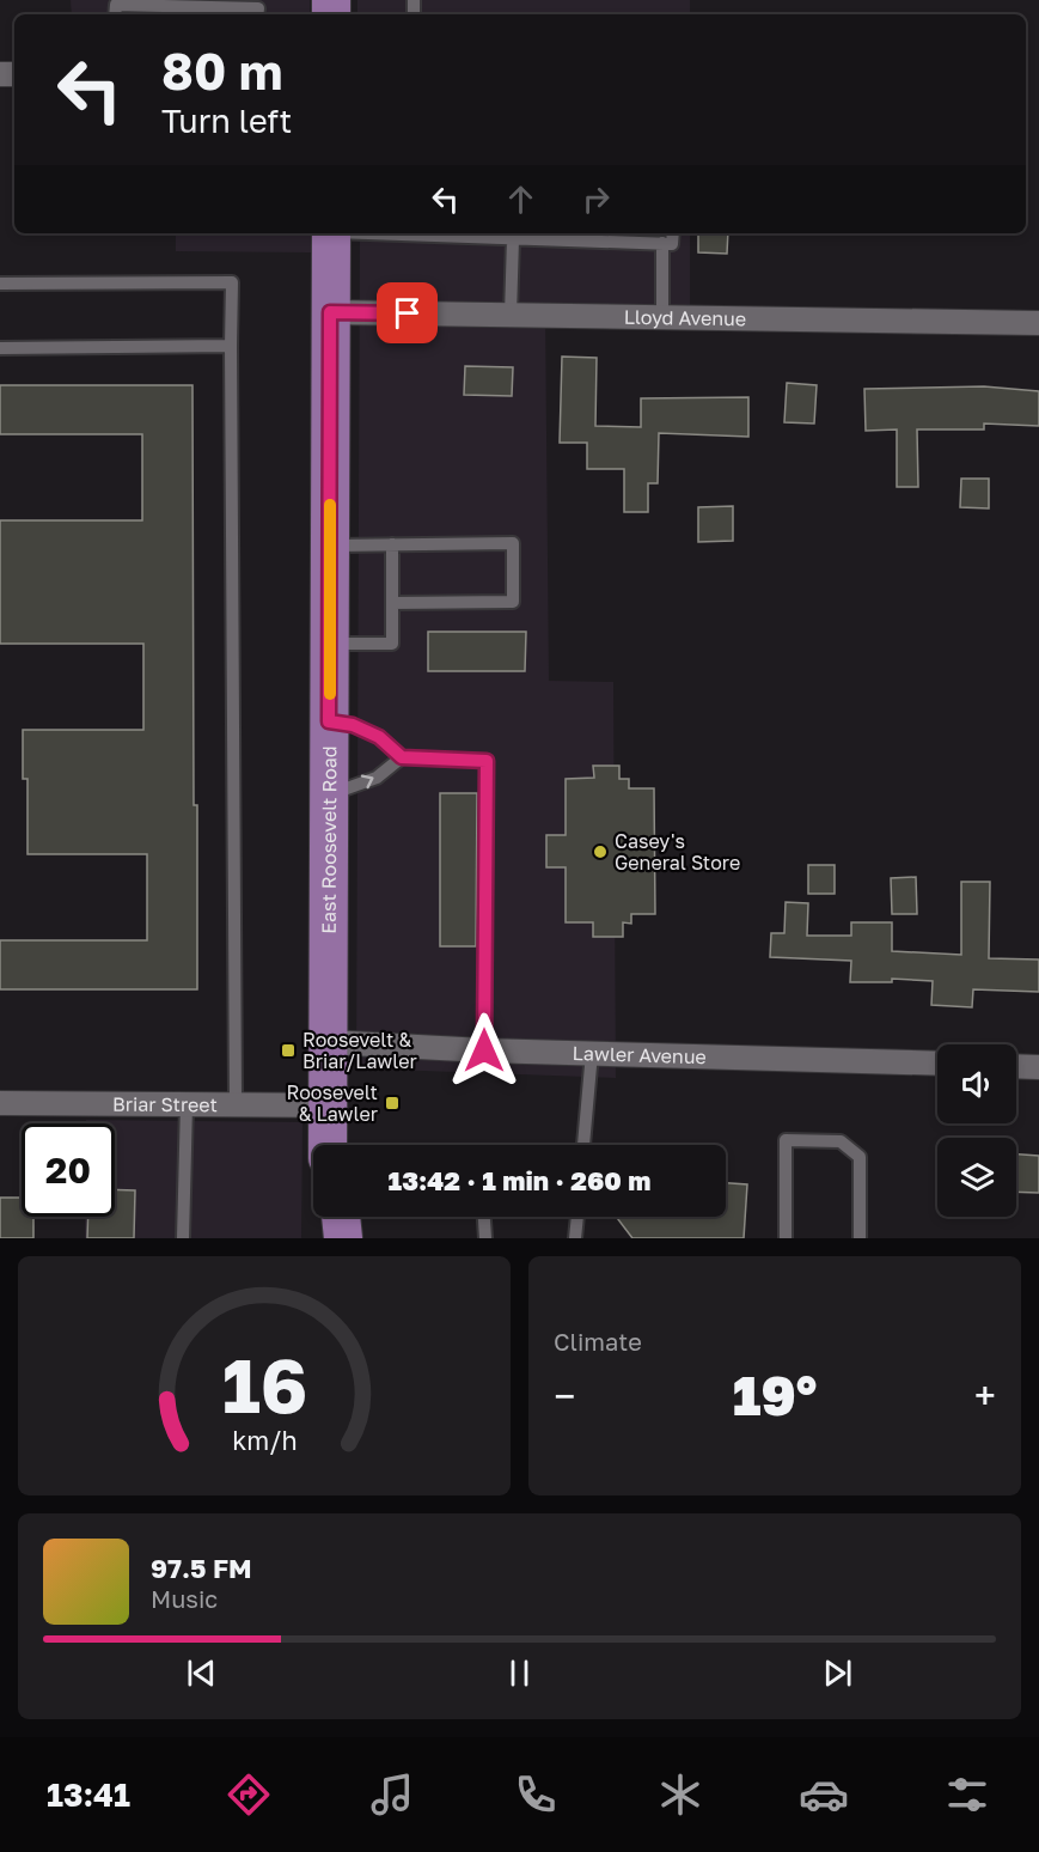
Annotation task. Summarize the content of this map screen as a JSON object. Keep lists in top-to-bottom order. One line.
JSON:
{"streets":{"main road":["East Roosevelt Road"],"street":["Lloyd Avenue","Lawler Avenue","Briar Street"]},"crossings":[["Lloyd Avenue","East Roosevelt Road"],["East Roosevelt Road","Lawler Avenue"],["East Roosevelt Road","Briar Street"]],"places":{"other":["Casey's General Store"],"transit":["Roosevelt & Briar/Lawler","Roosevelt & Lawler"]},"page":{"turn":["80 m","Turn left"],"limit":"20","trip":"13:42 · 1 min · 260 m","tile":"Climate","heat":["−","19°","+"],"song":["97.5 FM","Music"],"tabs":"13:41","gauge":["16","km/h"]}}
